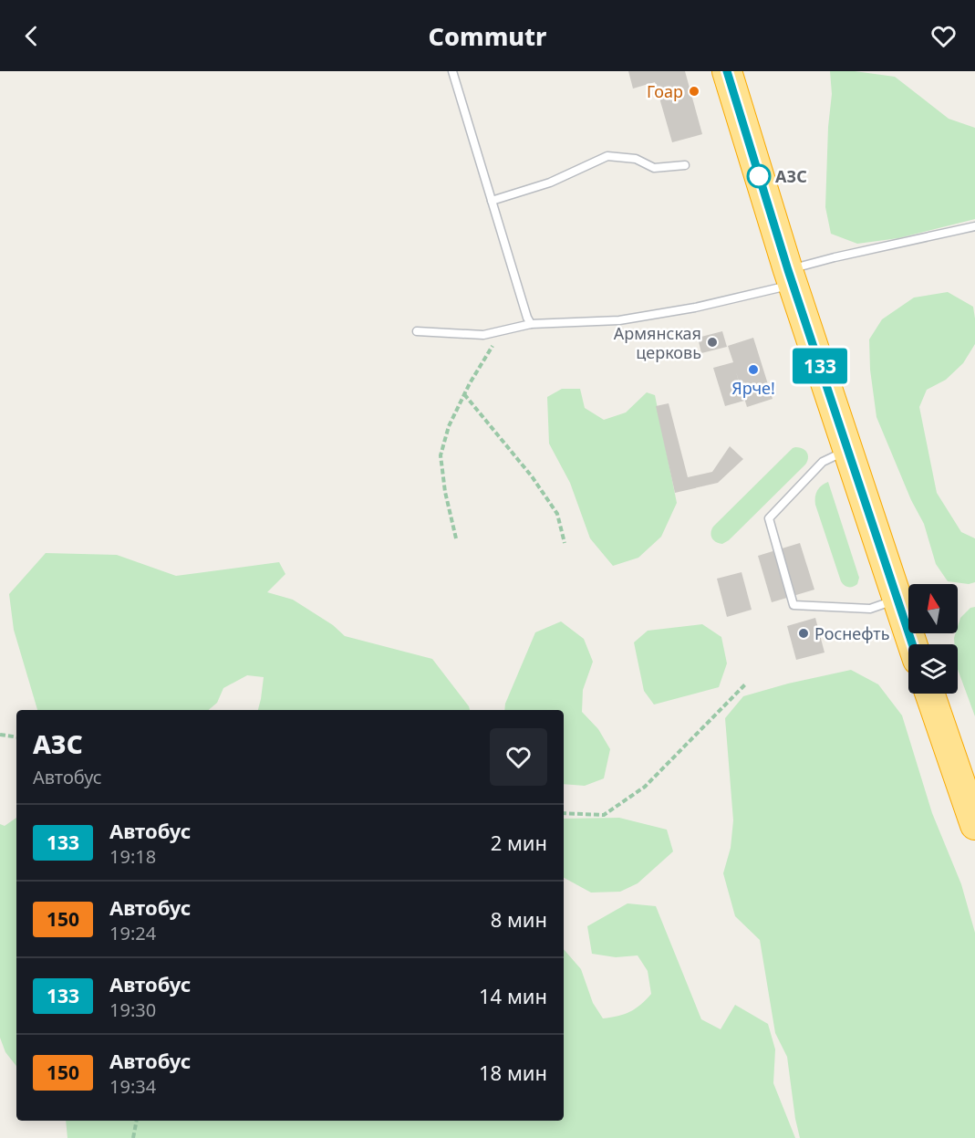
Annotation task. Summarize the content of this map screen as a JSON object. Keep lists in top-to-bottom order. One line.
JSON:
{"places":["Гоар","АЗС","Армянская церковь","Ярче!","Роснефть"],"lines":["bus line 133"],"north":"top","page":{"header":"Commutr","on_map":"133","heading":["АЗС","Автобус"],"list":[{"mark":"133","name":"Автобус","note":"19:18","value":"2 мин"},{"mark":"150","name":"Автобус","note":"19:24","value":"8 мин"},{"mark":"133","name":"Автобус","note":"19:30","value":"14 мин"},{"mark":"150","name":"Автобус","note":"19:34","value":"18 мин"}]}}
